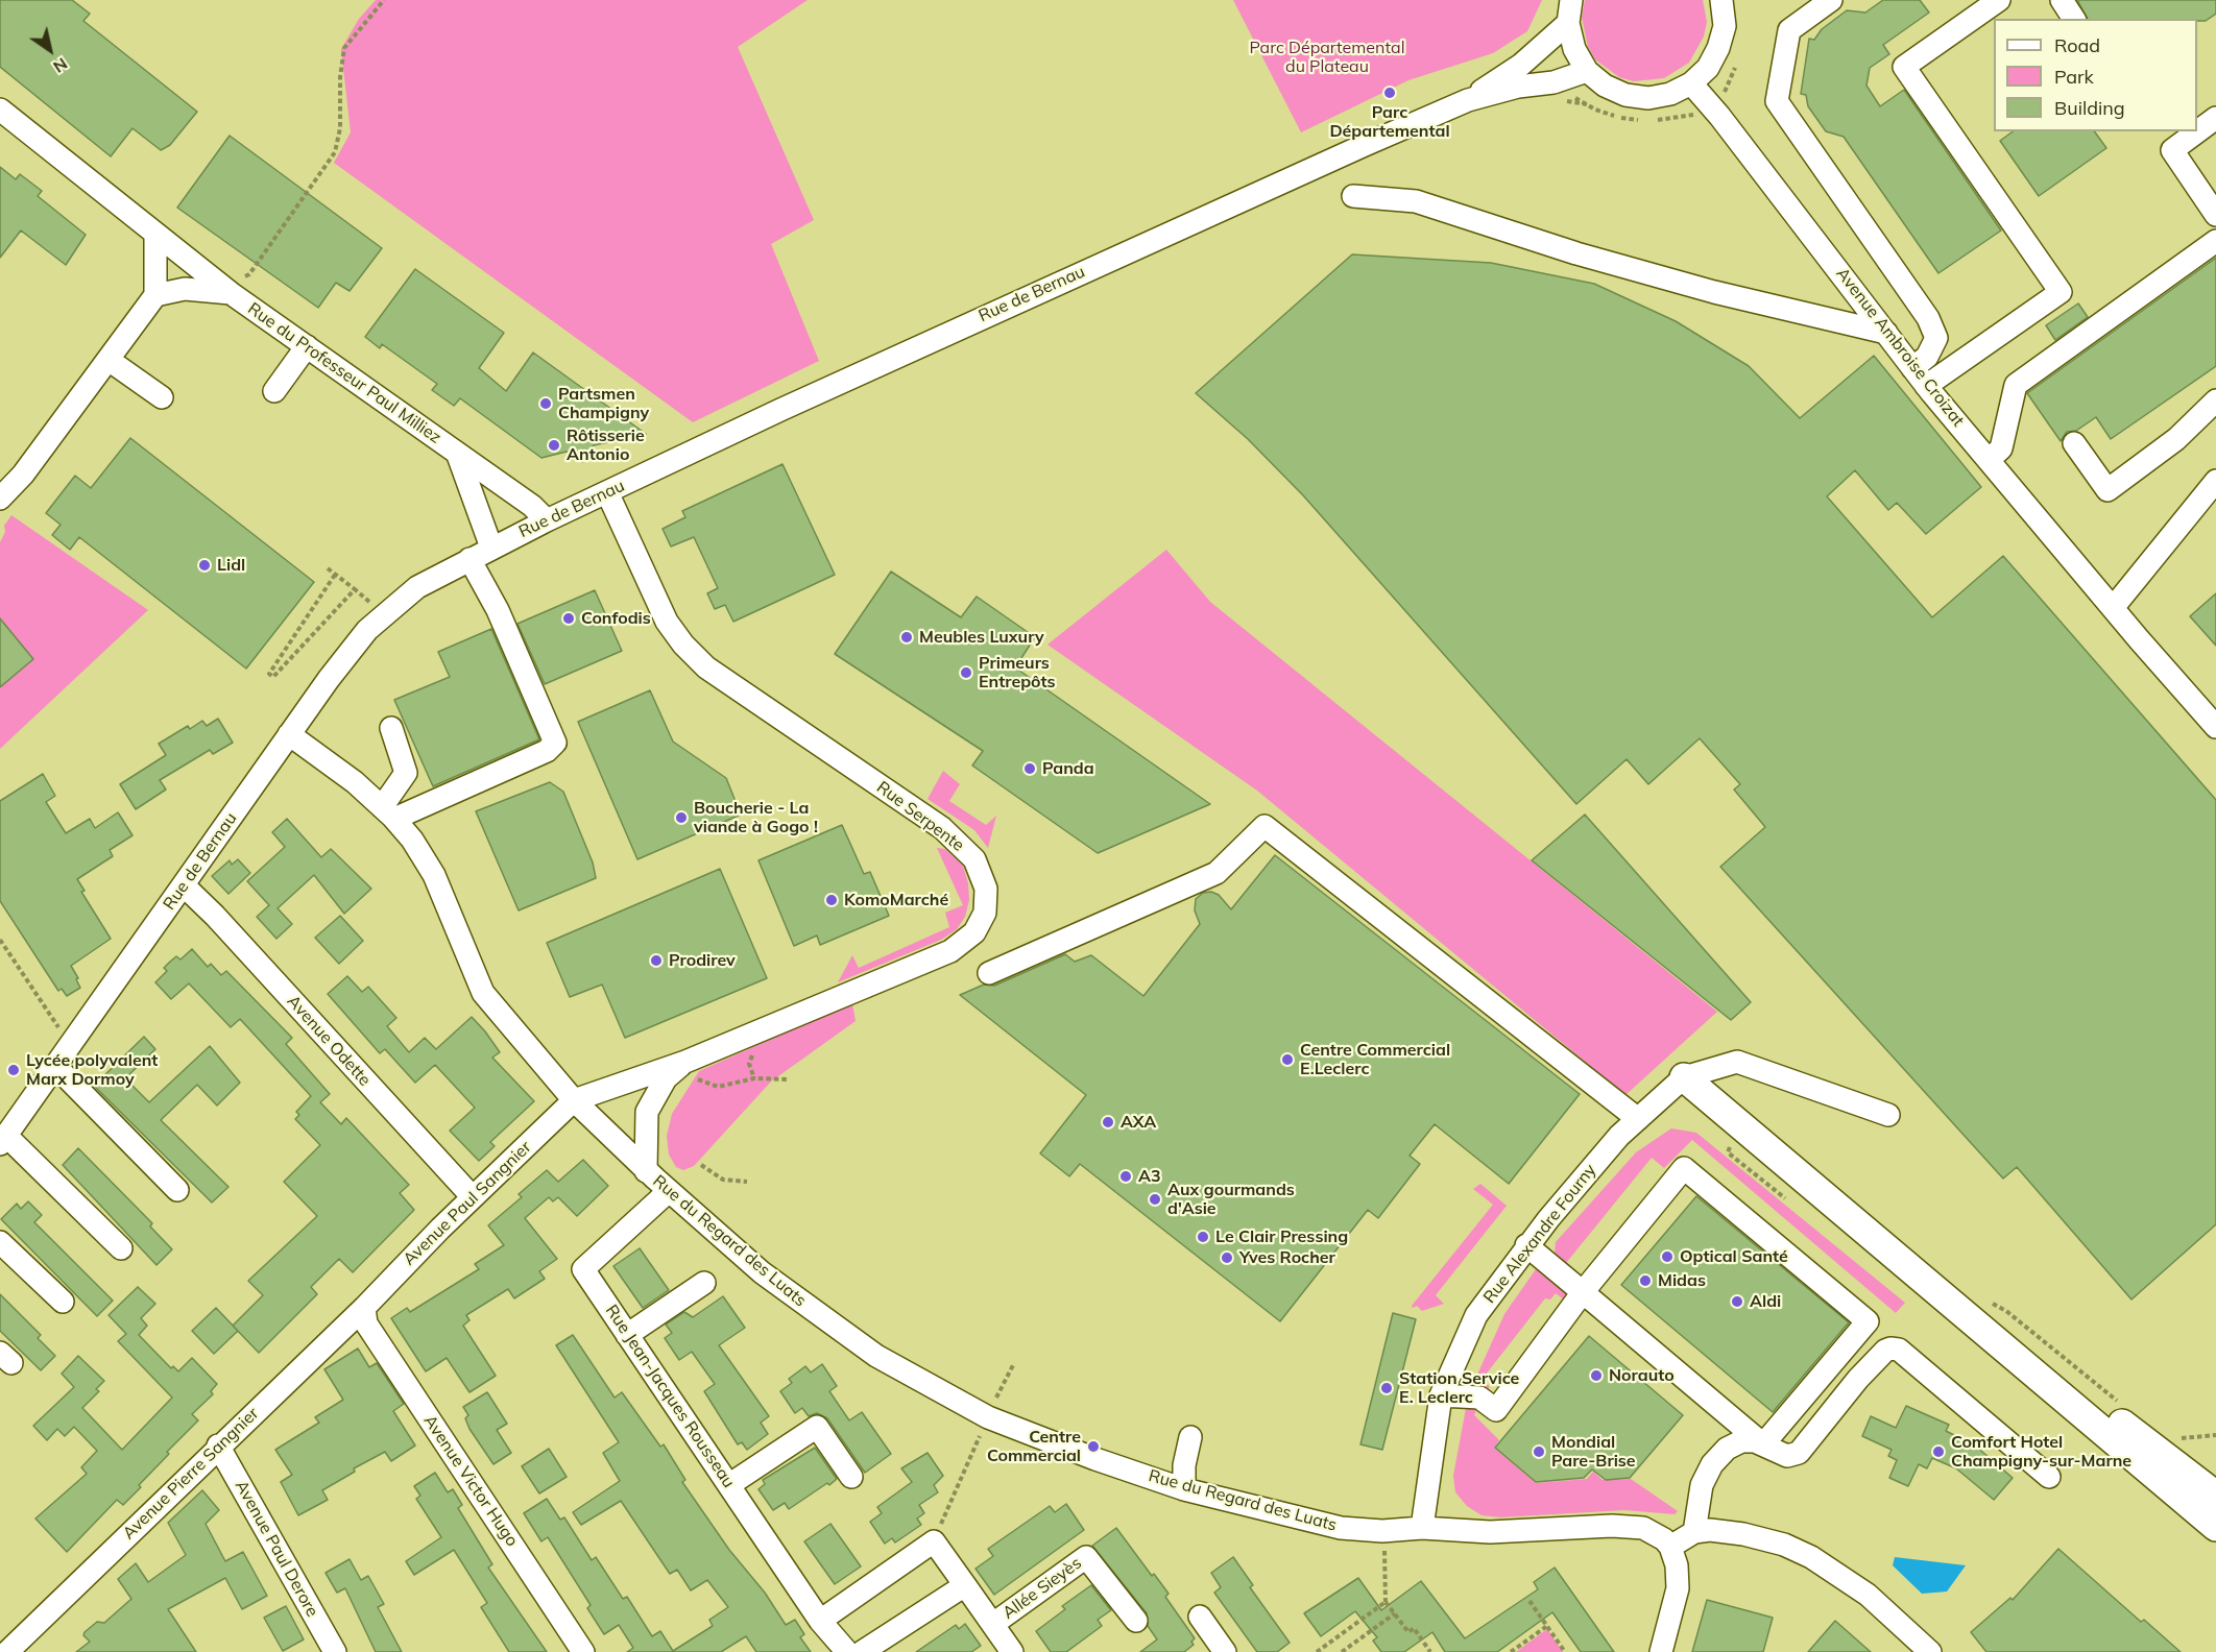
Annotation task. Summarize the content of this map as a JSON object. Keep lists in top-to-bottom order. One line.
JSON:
{"streets":{"street":["Rue de Bernau","Avenue Ambroise Croizat","Rue du Professeur Paul Milliez","Rue Serpente","Avenue Odette","Avenue Paul Sangnier","Rue Alexandre Fourny","Rue du Regard des Luats","Rue Jean-Jacques Rousseau","Avenue Pierre Sangnier","Avenue Victor Hugo","Avenue Paul Derore","Allée Sieyès"]},"crossings":[["Rue de Bernau","Rue du Professeur Paul Milliez"],["Rue de Bernau","Rue Serpente"],["Rue de Bernau","Avenue Odette"],["Rue de Bernau","Rue du Regard des Luats"],["Rue Serpente","Avenue Paul Sangnier"],["Rue Serpente","Rue du Regard des Luats"],["Avenue Odette","Avenue Paul Sangnier"],["Avenue Paul Sangnier","Rue du Regard des Luats"],["Avenue Paul Sangnier","Avenue Pierre Sangnier"],["Avenue Paul Sangnier","Avenue Victor Hugo"],["Rue Alexandre Fourny","Rue du Regard des Luats"],["Rue du Regard des Luats","Rue Jean-Jacques Rousseau"],["Avenue Pierre Sangnier","Avenue Victor Hugo"],["Avenue Pierre Sangnier","Avenue Paul Derore"]],"parks":["Parc Départemental du Plateau"],"places":["Parc Départemental","Partsmen Champigny","Rôtisserie Antonio","Lidl","Confodis","Meubles Luxury","Primeurs Entrepôts","Panda","Boucherie - La viande à Gogo !","KomoMarché","Prodirev","Centre Commercial E.Leclerc","Lycée polyvalent Marx Dormoy","AXA","A3","Aux gourmands d'Asie","Le Clair Pressing","Optical Santé","Yves Rocher","Midas","Aldi","Norauto","Station Service E. Leclerc","Centre Commercial","Mondial Pare-Brise","Comfort Hotel Champigny-sur-Marne"],"legend":["Road","Park","Building"],"north":"bottom right"}
